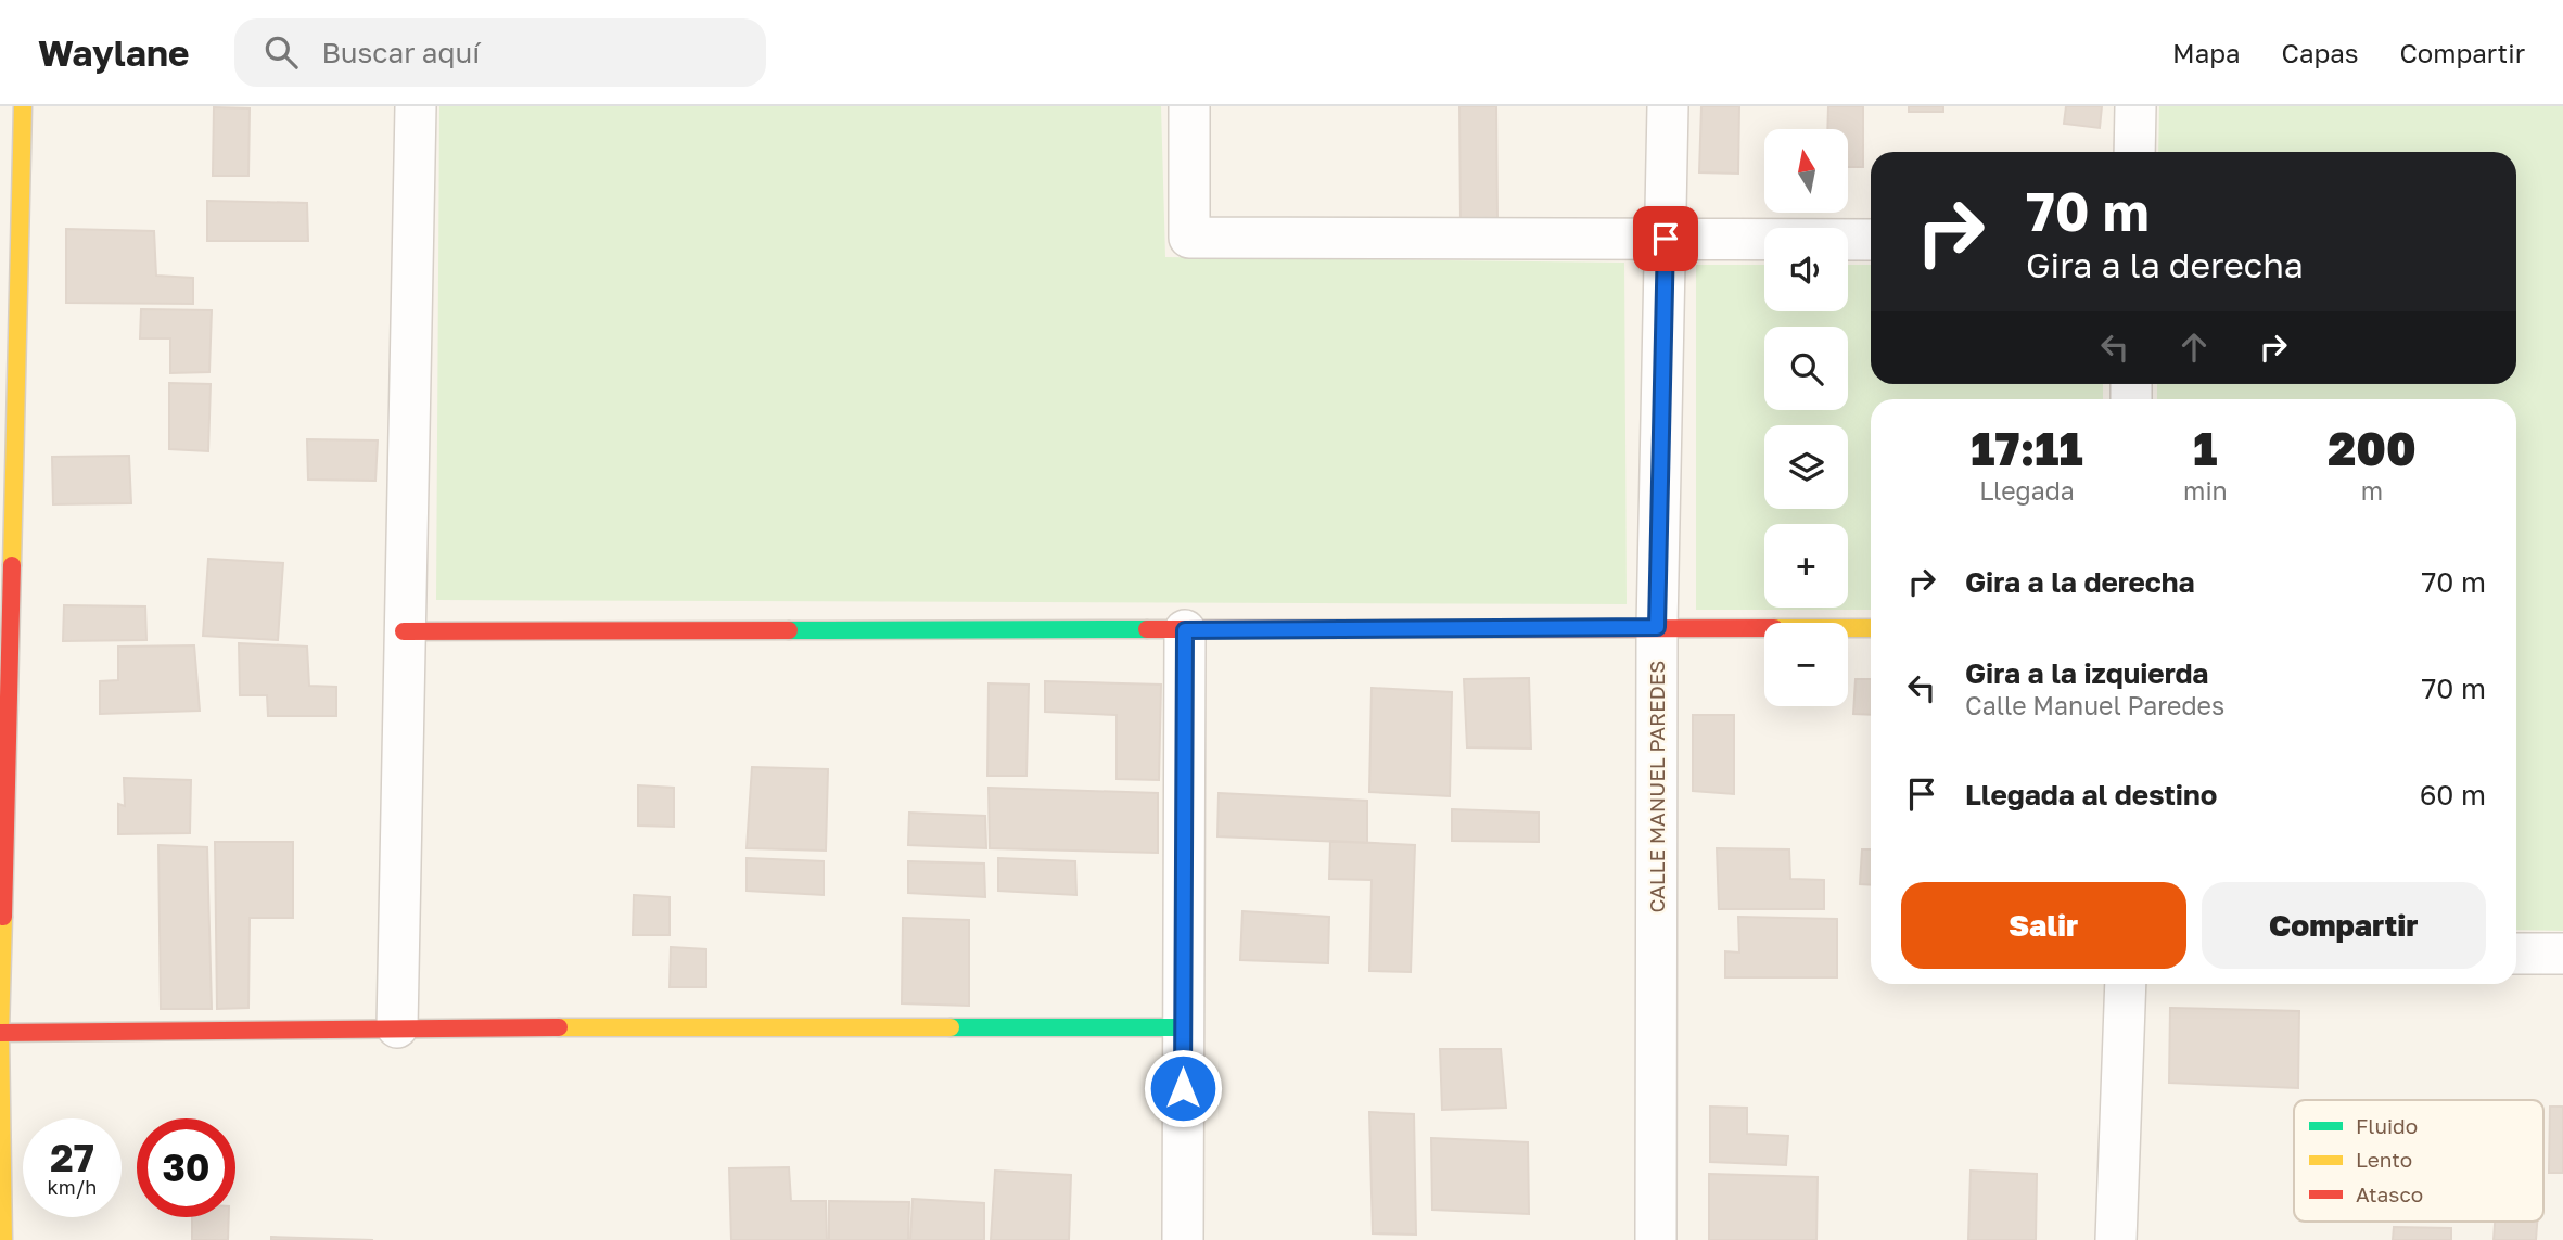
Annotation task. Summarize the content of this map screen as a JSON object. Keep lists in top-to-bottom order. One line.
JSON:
{"streets":{"street":["CALLE MANUEL PAREDES"]},"legend":["Fluido","Lento","Atasco"],"north":"top","page":{"header":"Waylane","search":"Buscar aquí","nav":["Mapa","Capas","Compartir"],"map_buttons":["+","−"],"turn":["70 m","Gira a la derecha"],"eta":["17:11","Llegada","1","min","200","m"],"list":[{"name":"Gira a la derecha","value":"70 m"},{"name":"Gira a la izquierda","note":"Calle Manuel Paredes","value":"70 m"},{"name":"Llegada al destino","value":"60 m"}],"buttons":["Salir","Compartir"],"speed":"27 km/h","limit":"30"}}
